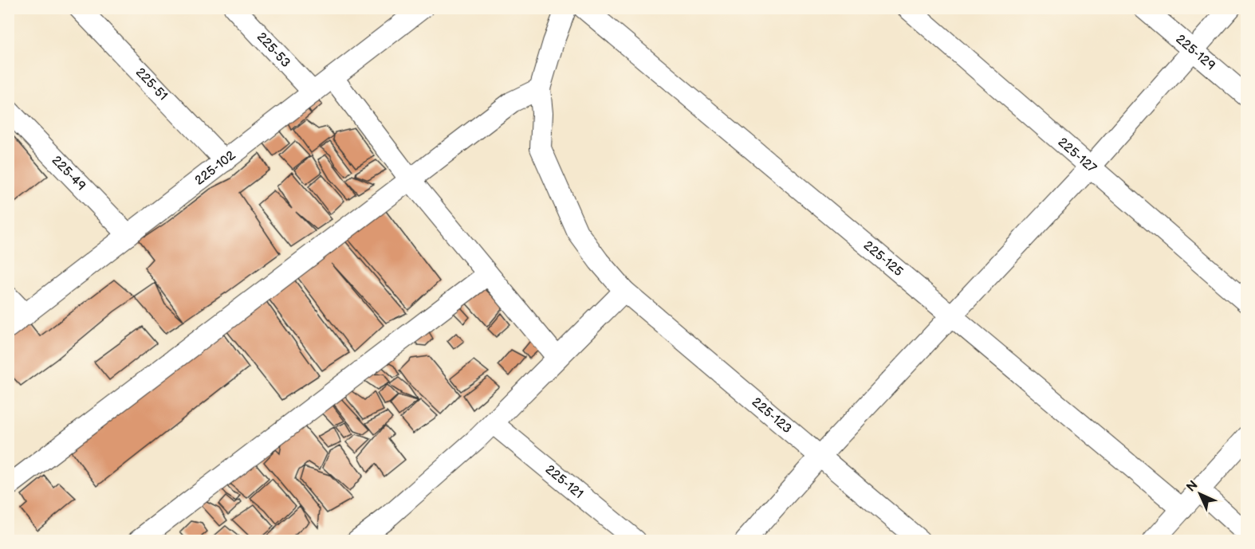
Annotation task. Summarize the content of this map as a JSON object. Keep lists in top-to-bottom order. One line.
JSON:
{"streets":{"street":["225-53","225-129","225-51","225-127","225-102","225-49","225-125","225-123","225-121"]},"crossings":[["225-53","225-102"],["225-51","225-102"],["225-102","225-49"]],"north":"top left"}
